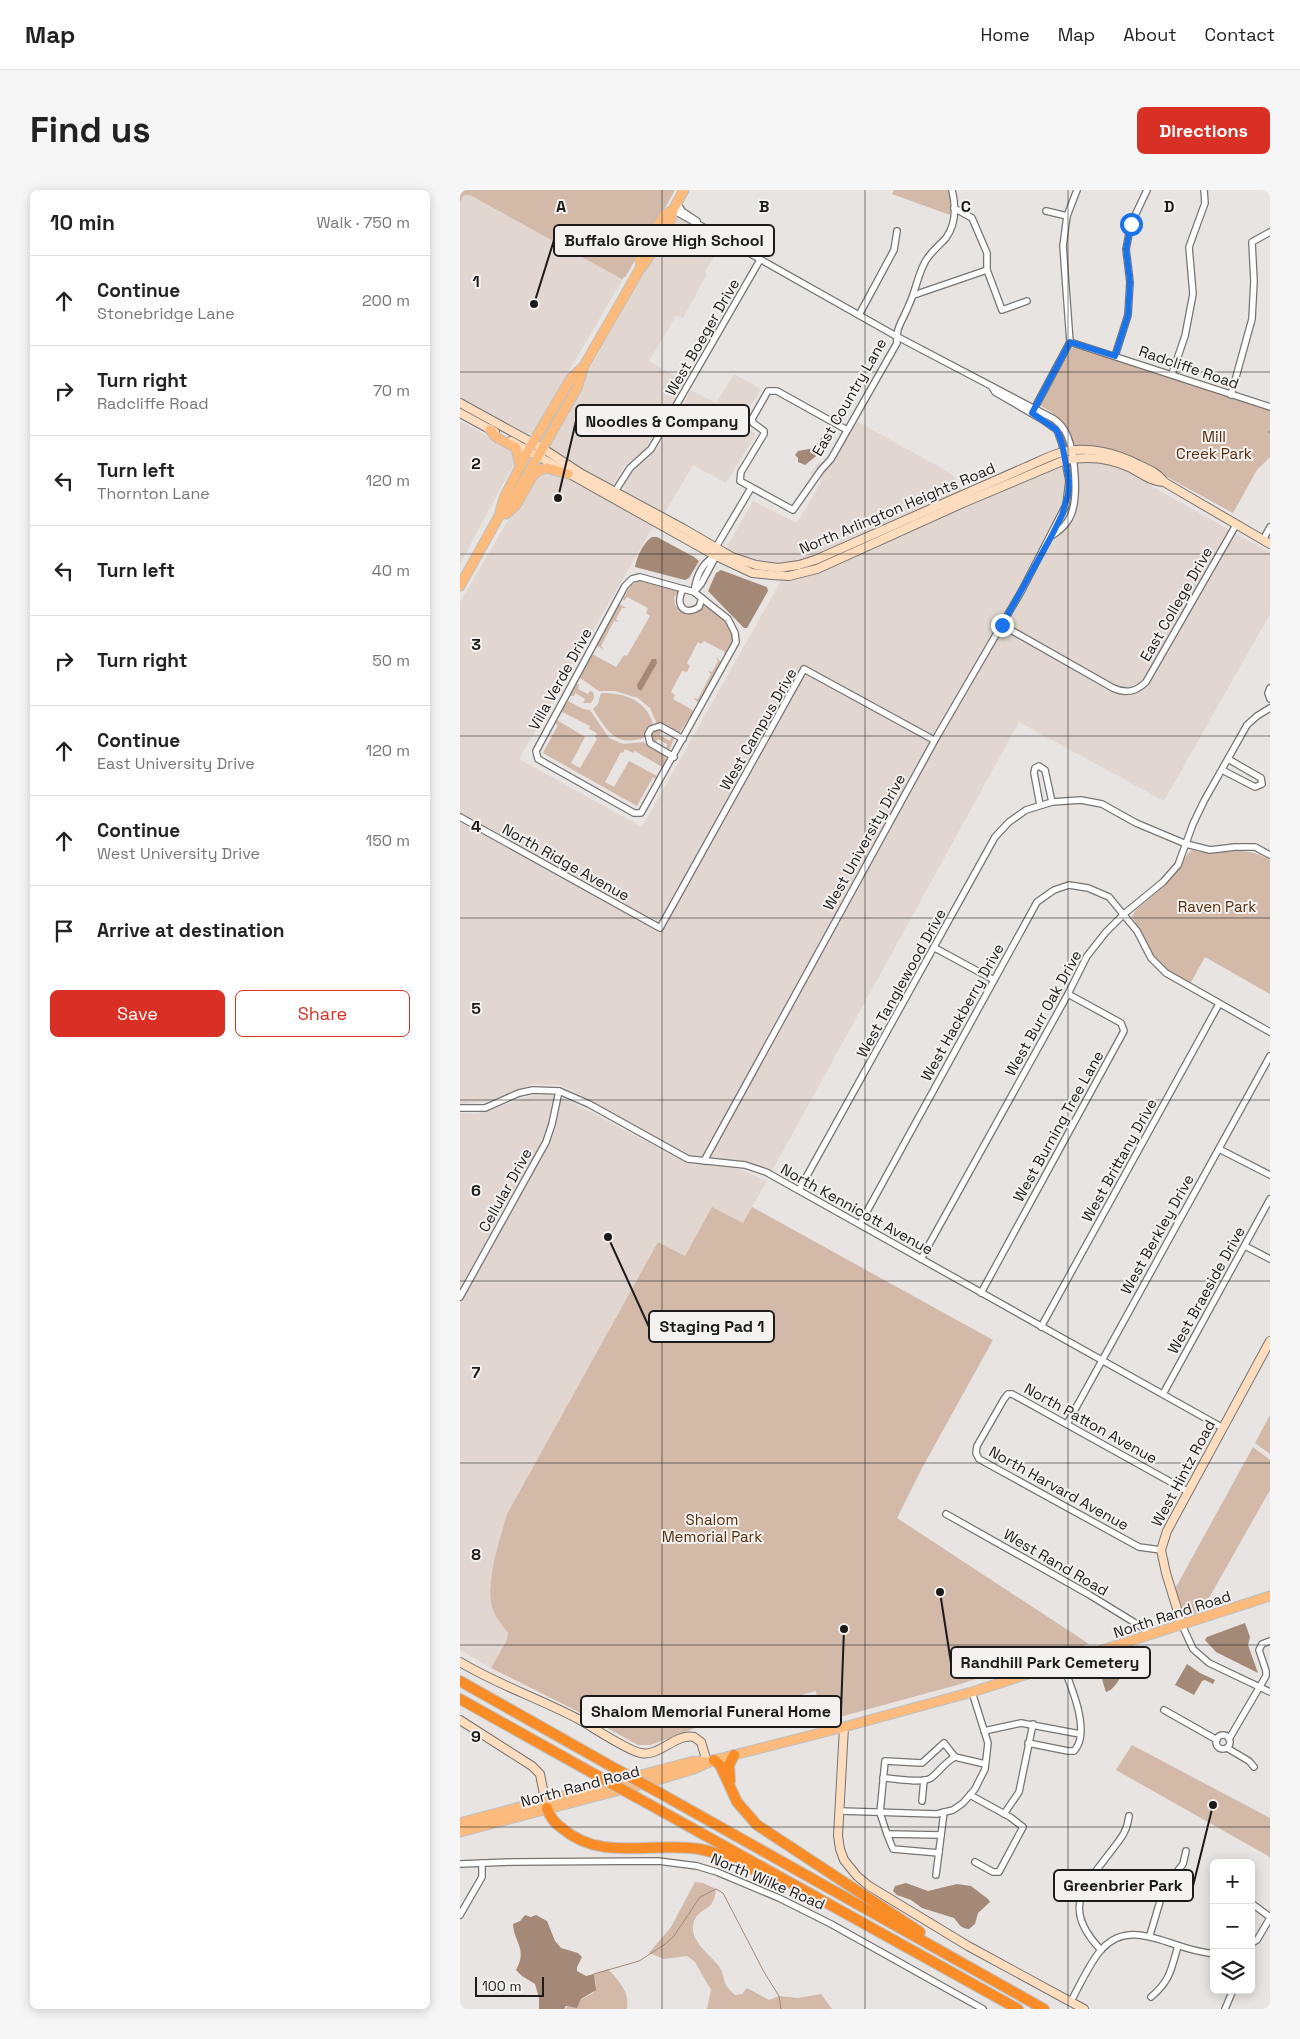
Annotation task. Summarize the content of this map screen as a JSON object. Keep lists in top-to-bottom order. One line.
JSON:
{"streets":{"main road":["North Arlington Heights Road","West Hintz Road","North Rand Road"],"street":["West Boeger Drive","Radcliffe Road","East Country Lane","East College Drive","Villa Verde Drive","West Campus Drive","West University Drive","North Ridge Avenue","West Tanglewood Drive","West Hackberry Drive","West Burr Oak Drive","West Burning Tree Lane","West Brittany Drive","Cellular Drive","North Kennicott Avenue","West Berkley Drive","West Braeside Drive","North Patton Avenue","North Harvard Avenue","West Rand Road","North Wilke Road"]},"crossings":[["West Boeger Drive","North Arlington Heights Road"],["West Boeger Drive","West University Drive"],["East Country Lane","West University Drive"],["North Arlington Heights Road","East College Drive"],["North Arlington Heights Road","West University Drive"],["East College Drive","West University Drive"],["West Campus Drive","West University Drive"],["West Campus Drive","North Ridge Avenue"],["West University Drive","North Kennicott Avenue"],["West Tanglewood Drive","West Burr Oak Drive"],["West Tanglewood Drive","North Kennicott Avenue"],["West Hackberry Drive","West Burr Oak Drive"],["West Hackberry Drive","West Brittany Drive"],["West Hackberry Drive","North Kennicott Avenue"],["West Burr Oak Drive","West Burning Tree Lane"],["West Burr Oak Drive","North Kennicott Avenue"],["West Burning Tree Lane","North Kennicott Avenue"],["West Brittany Drive","North Kennicott Avenue"],["Cellular Drive","North Kennicott Avenue"],["North Kennicott Avenue","West Berkley Drive"],["North Kennicott Avenue","West Braeside Drive"],["North Kennicott Avenue","West Hintz Road"],["West Berkley Drive","North Patton Avenue"],["North Patton Avenue","West Hintz Road"],["North Patton Avenue","North Harvard Avenue"],["West Hintz Road","North Harvard Avenue"],["West Hintz Road","North Rand Road"],["West Rand Road","North Rand Road"]],"parks":["Mill Creek Park","Raven Park","Shalom Memorial Park"],"places":["Buffalo Grove High School","Noodles & Company","Staging Pad 1","Randhill Park Cemetery","Shalom Memorial Funeral Home","Greenbrier Park"],"scale_bar":"100 m","page":{"header":"Map","nav":["Home","Map","About","Contact"],"buttons":["Directions",["Save","Share"]],"title":"Find us","heading":["10 min","Walk · 750 m"],"list":[["Continue","Stonebridge Lane","200 m"],["Turn right","Radcliffe Road","70 m"],["Turn left","Thornton Lane","120 m"],["Turn left","40 m"],["Turn right","50 m"],["Continue","East University Drive","120 m"],["Continue","West University Drive","150 m"],"Arrive at destination"],"map_buttons":["+","−"],"scale":"100 m"},"grid":{"columns":["A","B","C","D"],"rows":["1","2","3","4","5","6","7","8","9"]}}
